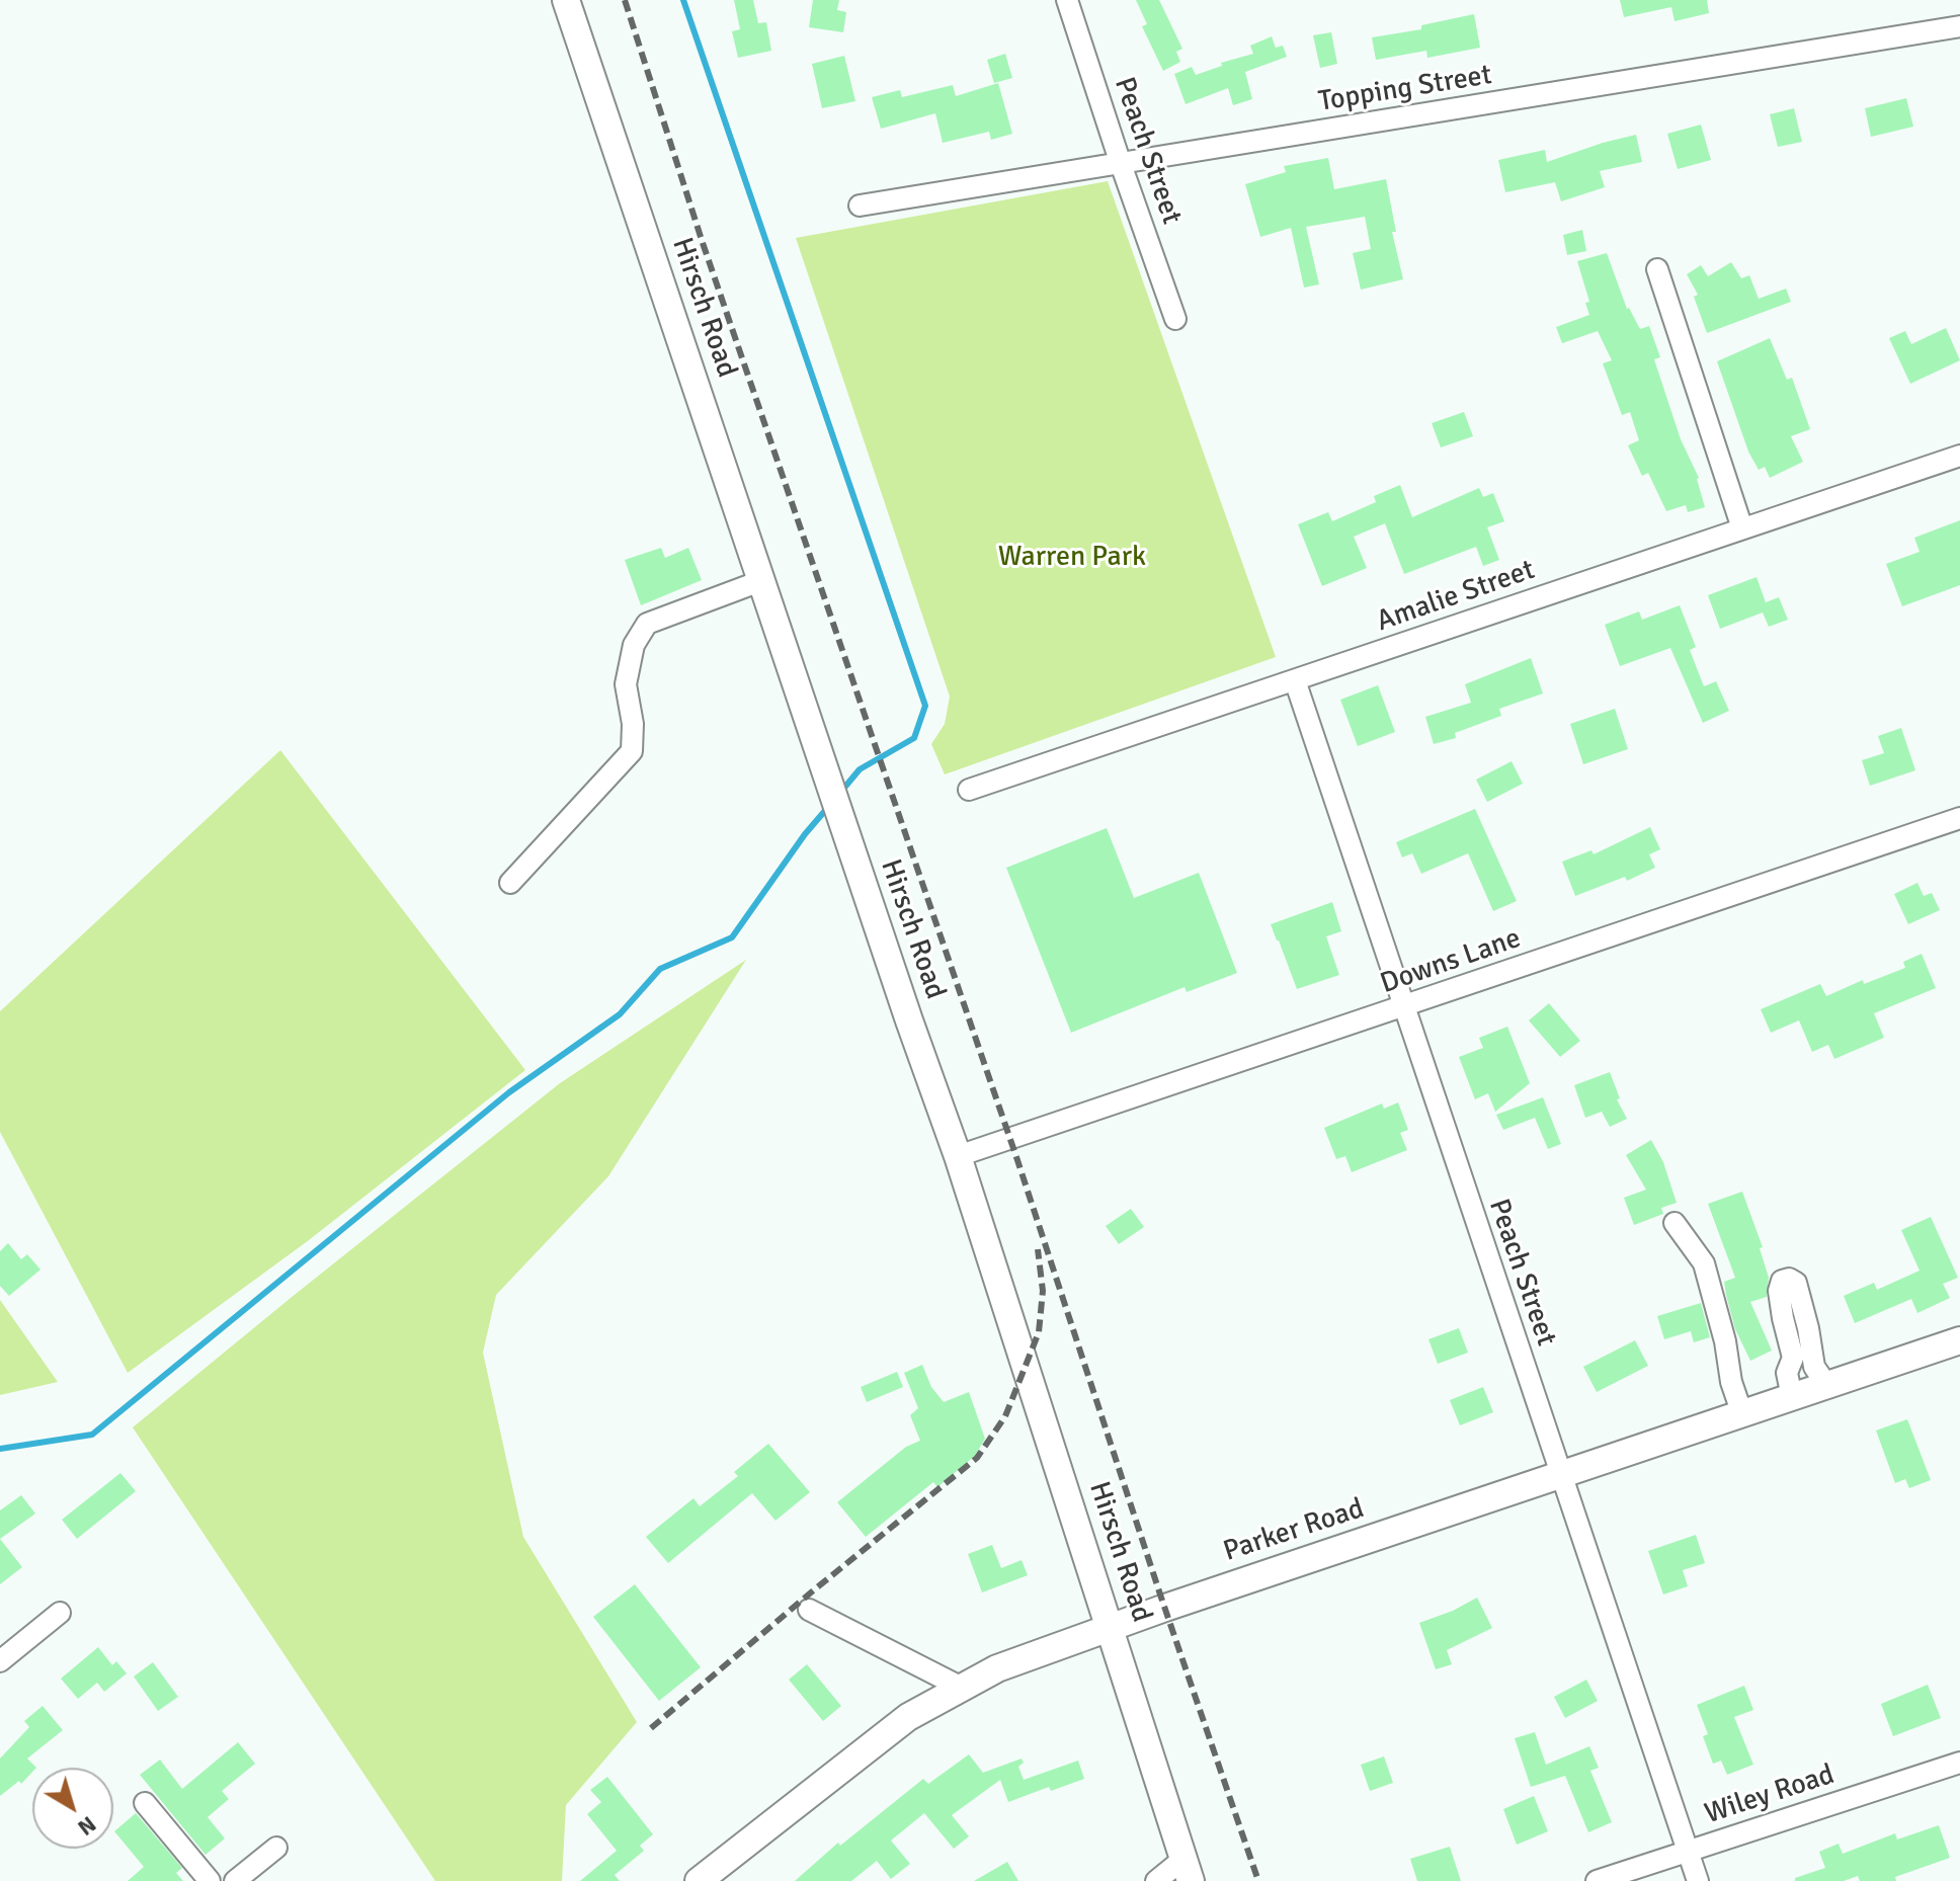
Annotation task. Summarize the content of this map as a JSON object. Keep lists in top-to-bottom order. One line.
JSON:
{"streets":{"main road":["Hirsch Road","Parker Road"],"street":["Topping Street","Peach Street","Amalie Street","Downs Lane","Wiley Road"]},"crossings":[["Topping Street","Peach Street"],["Peach Street","Amalie Street"],["Peach Street","Downs Lane"],["Peach Street","Parker Road"],["Peach Street","Wiley Road"],["Hirsch Road","Downs Lane"],["Hirsch Road","Parker Road"]],"parks":["Warren Park"],"north":"bottom right"}
